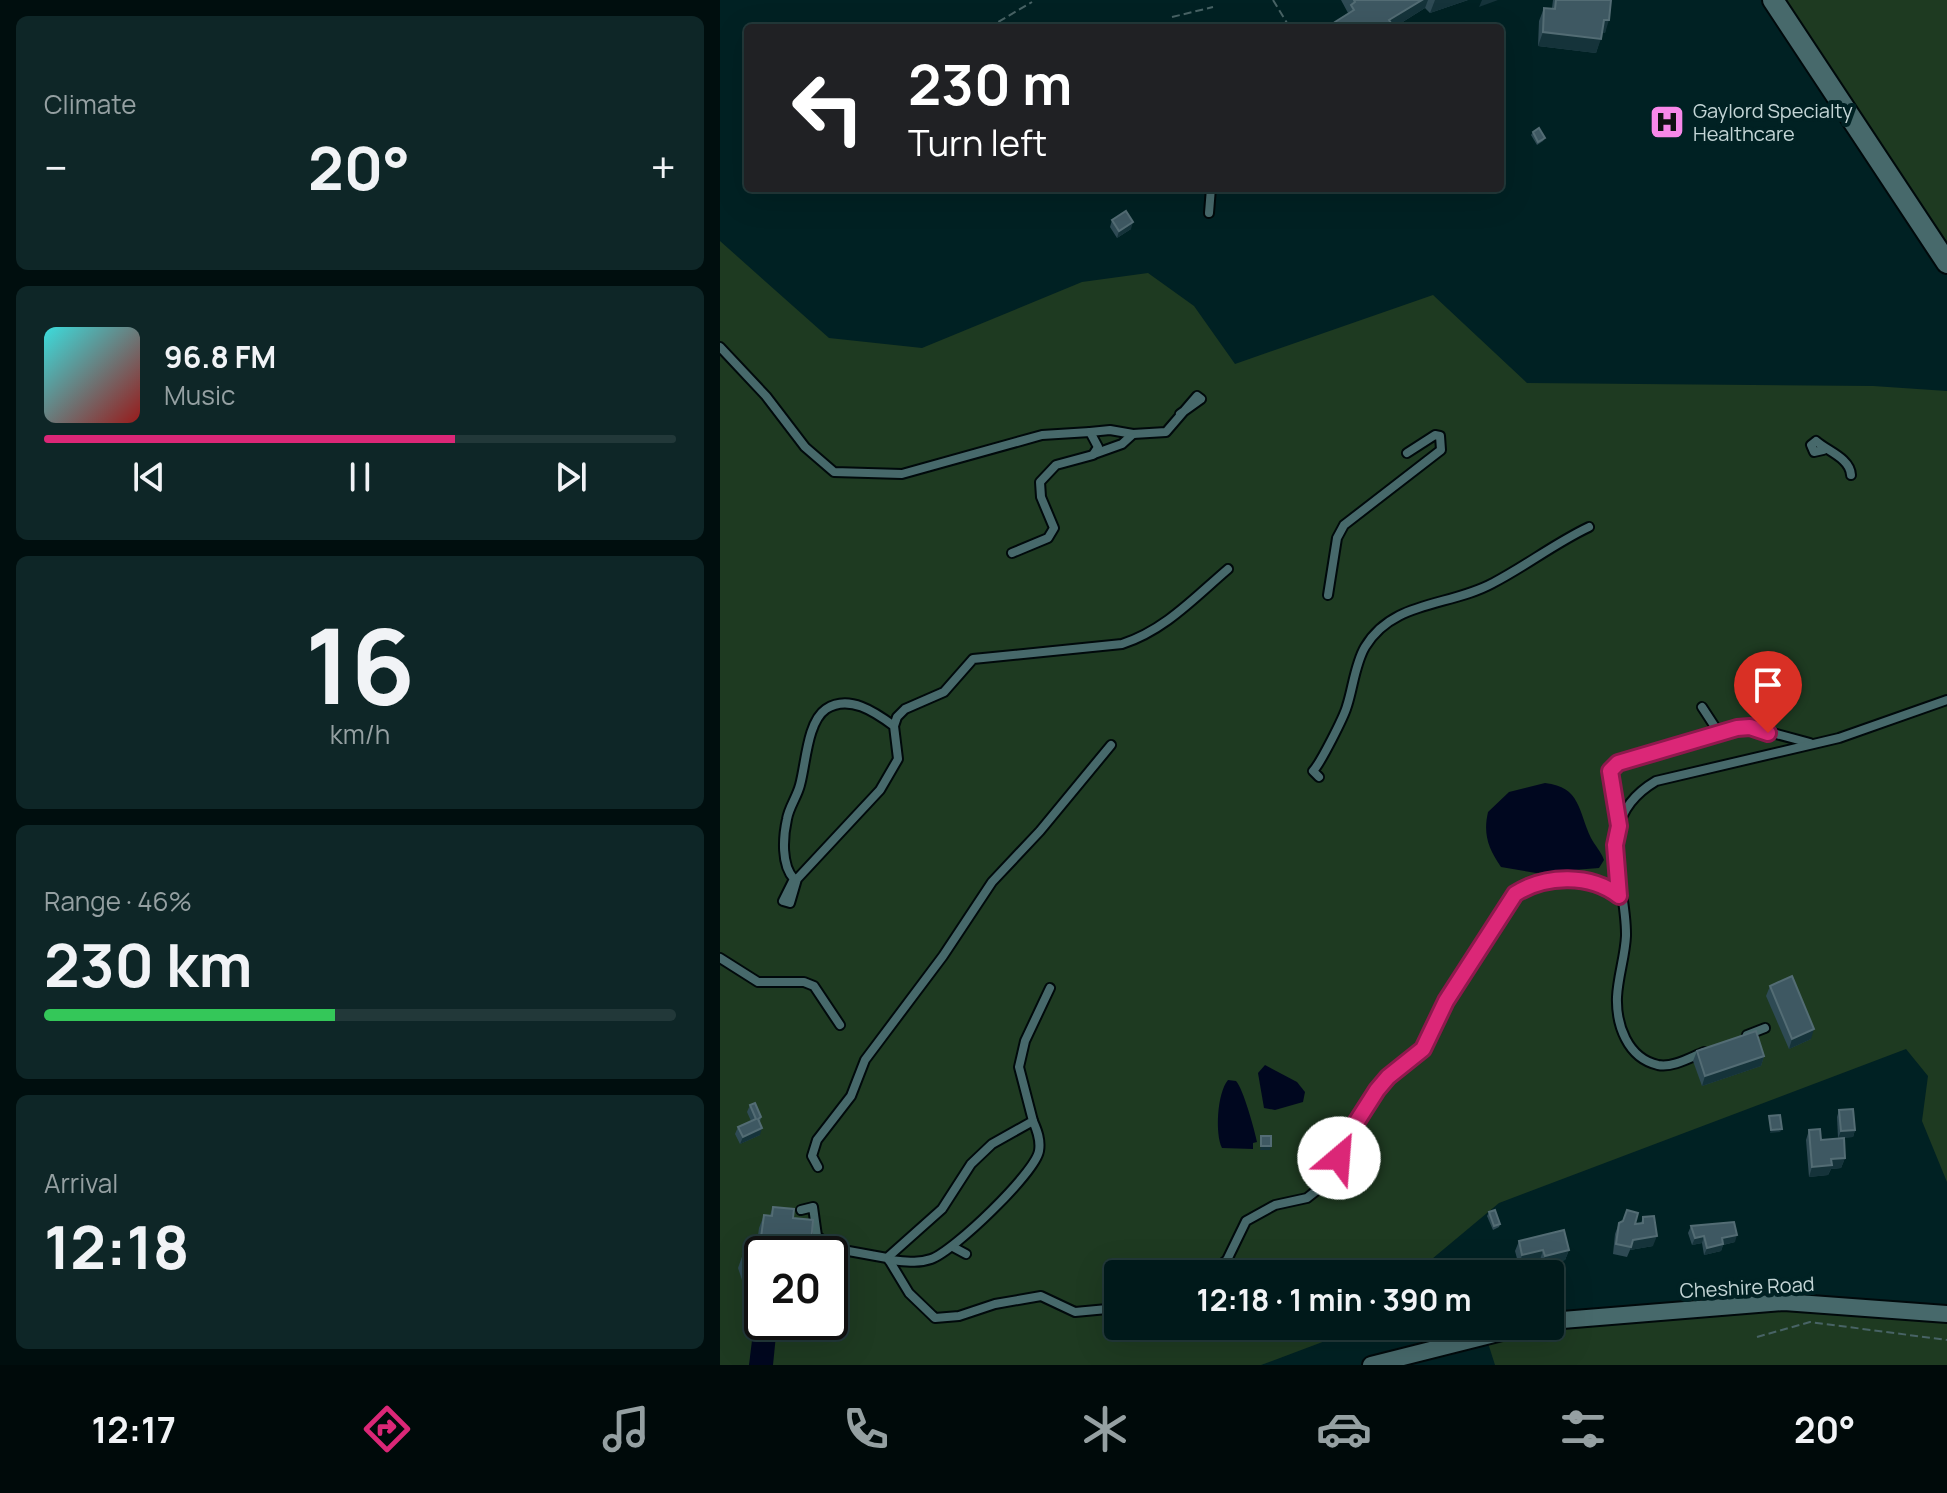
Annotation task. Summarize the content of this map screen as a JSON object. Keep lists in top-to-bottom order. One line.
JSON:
{"streets":{"street":["Cheshire Road"]},"places":{"hospital":["Gaylord Specialty Healthcare"]},"page":{"tile":["Climate",["16","km/h"],["Range · 46%","230 km"],["Arrival","12:18"]],"turn":["230 m","Turn left"],"heat":["−","20°","+"],"song":["96.8 FM","Music"],"limit":"20","trip":"12:18 · 1 min · 390 m","tabs":["12:17","20°"]}}
